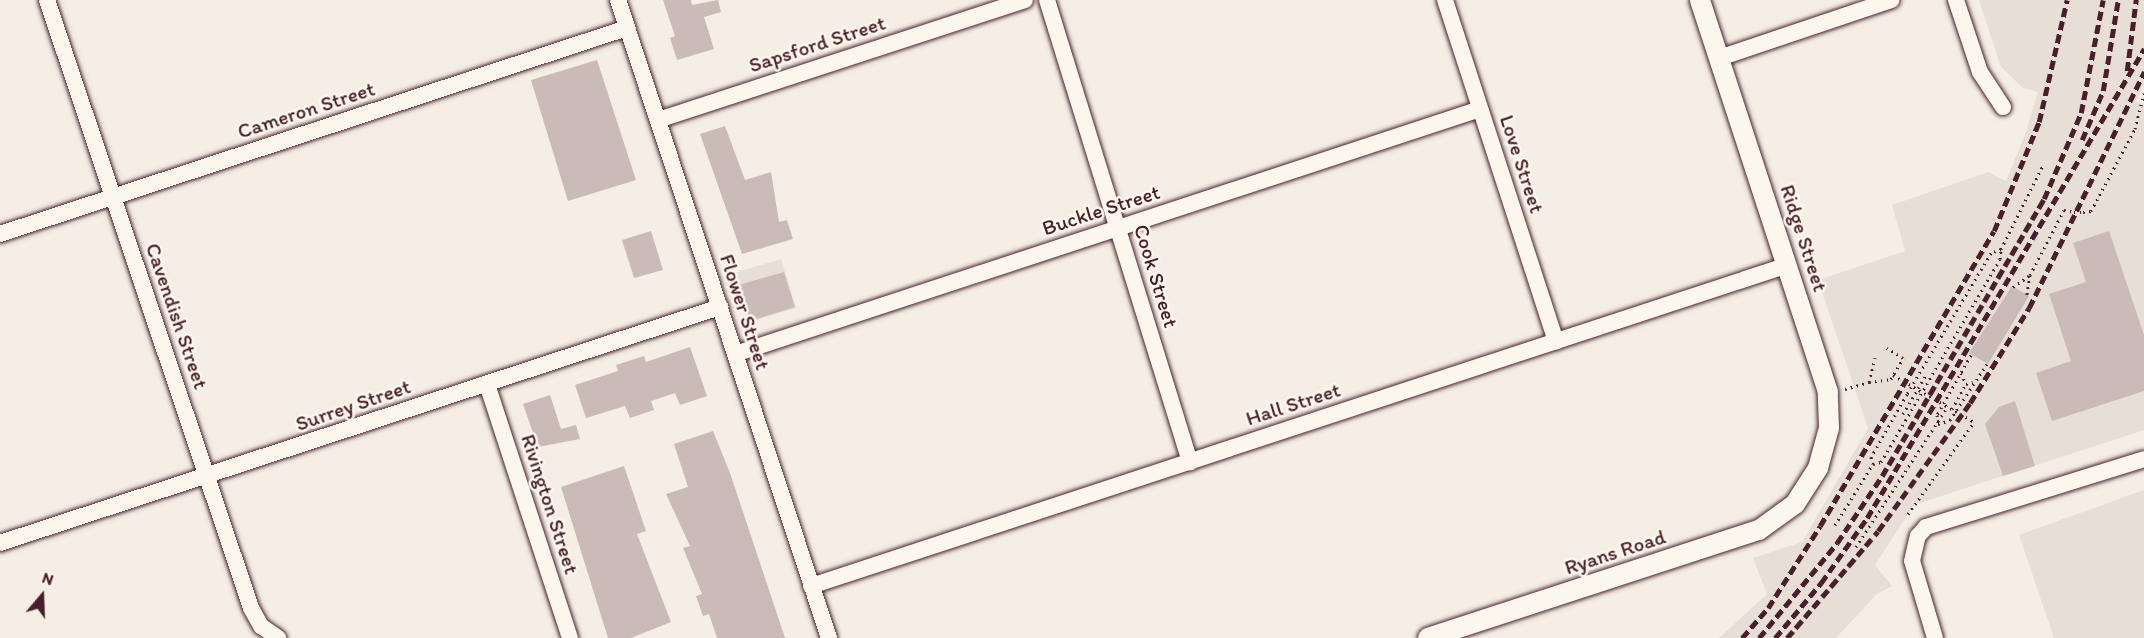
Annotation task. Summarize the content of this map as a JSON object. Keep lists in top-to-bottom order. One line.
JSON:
{"streets":{"street":["Sapsford Street","Cameron Street","Love Street","Buckle Street","Ridge Street","Cook Street","Flower Street","Cavendish Street","Hall Street","Surrey Street","Rivington Street","Ryans Road"]},"crossings":[["Sapsford Street","Flower Street"],["Cameron Street","Flower Street"],["Cameron Street","Cavendish Street"],["Love Street","Buckle Street"],["Love Street","Hall Street"],["Buckle Street","Cook Street"],["Buckle Street","Flower Street"],["Ridge Street","Hall Street"],["Ridge Street","Ryans Road"],["Cook Street","Hall Street"],["Flower Street","Hall Street"],["Flower Street","Surrey Street"],["Cavendish Street","Surrey Street"],["Surrey Street","Rivington Street"]],"north":"top"}
